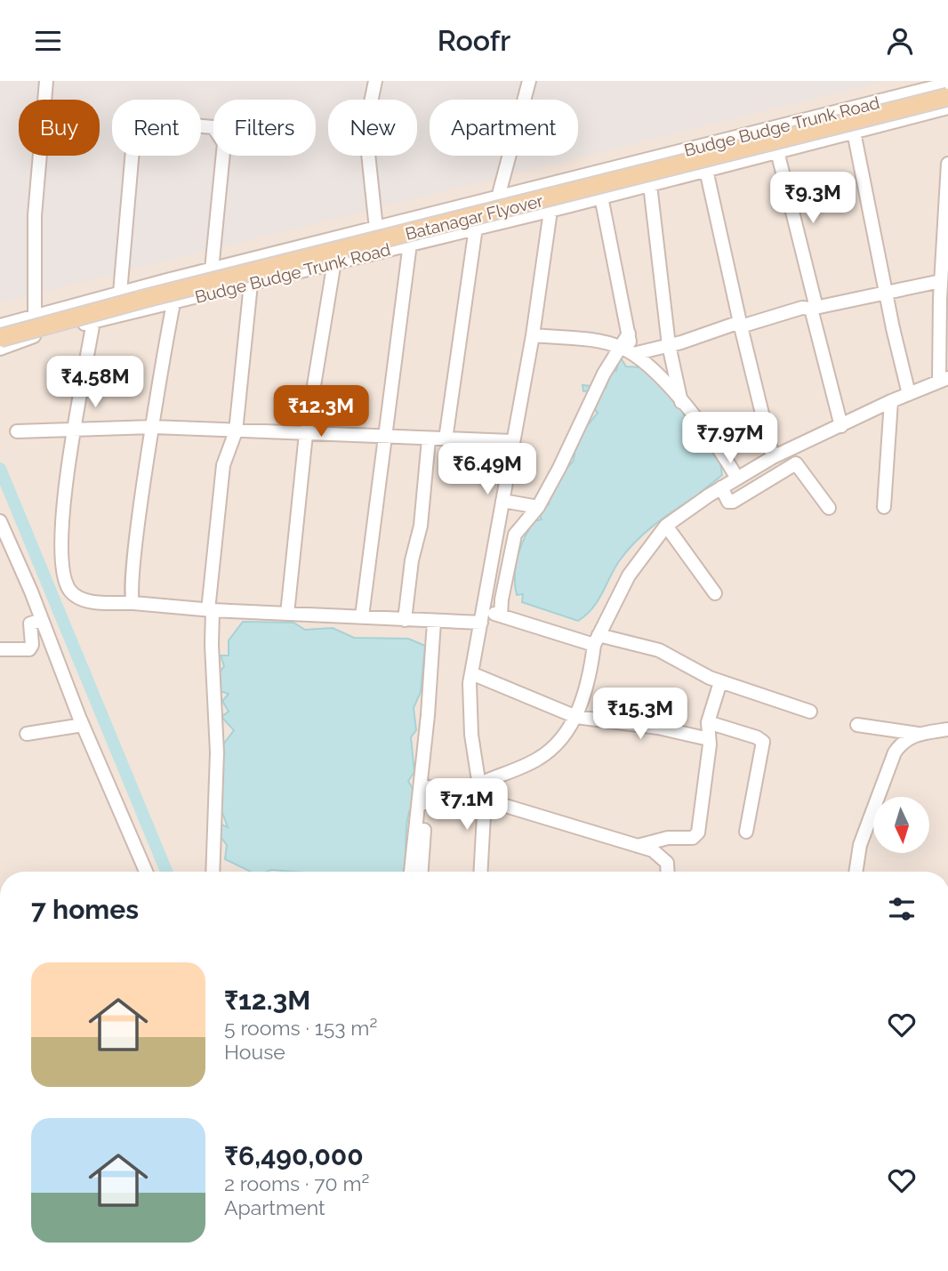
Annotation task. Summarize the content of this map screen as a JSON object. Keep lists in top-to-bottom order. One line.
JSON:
{"streets":{"main road":["Batanagar Flyover"],"street":["Budge Budge Trunk Road"]},"north":"bottom","page":{"header":"Roofr","chip":["Buy","Rent","Filters","New","Apartment"],"price":["₹9.3M","₹4.58M","₹12.3M","₹7.97M","₹6.49M","₹15.3M","₹7.1M"],"heading":"7 homes","list":[{"name":"₹12.3M","note":"5 rooms · 153 m² · House"},{"name":"₹6,490,000","note":"2 rooms · 70 m² · Apartment"}]}}
